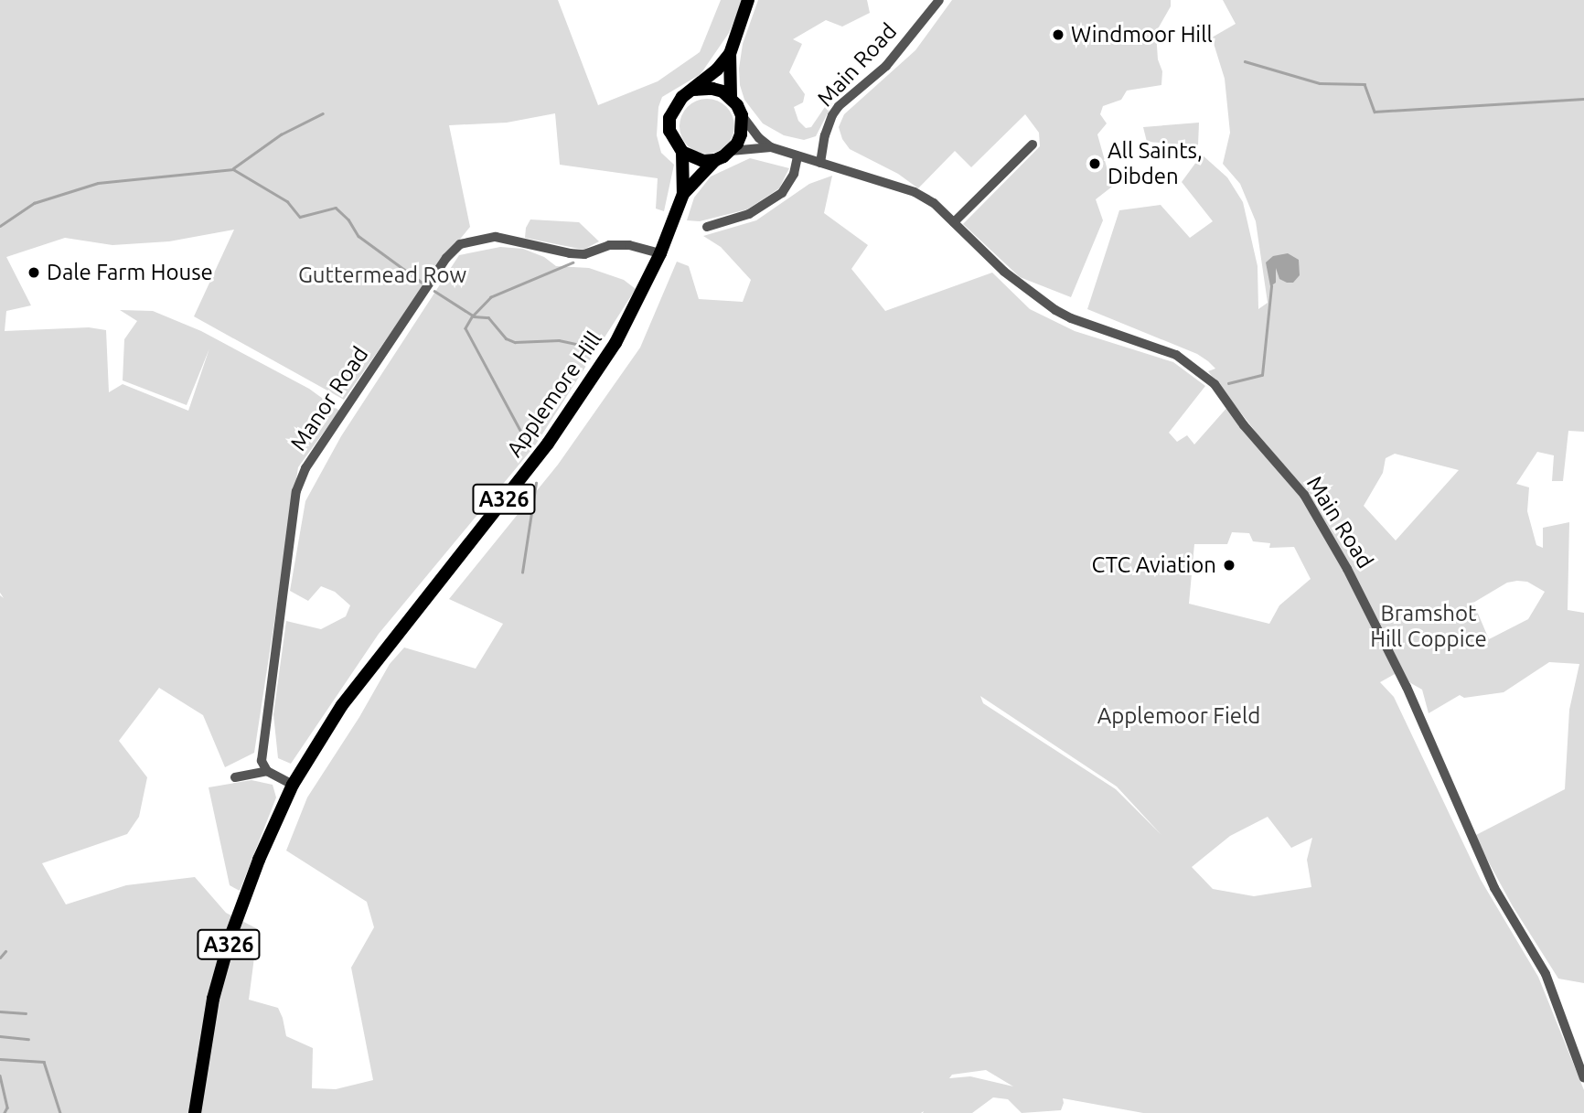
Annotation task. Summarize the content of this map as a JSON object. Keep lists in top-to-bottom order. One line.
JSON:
{"streets":{"main road":["Applemore Hill","A326"],"street":["Main Road","Manor Road"]},"crossings":[["Main Road","Applemore Hill"],["Applemore Hill","Manor Road"],["Applemore Hill","A326"]],"parks":["Guttermead Row","Bramshot Hill Coppice","Applemoor Field"],"places":["Windmoor Hill","All Saints, Dibden","Dale Farm House","CTC Aviation"]}
